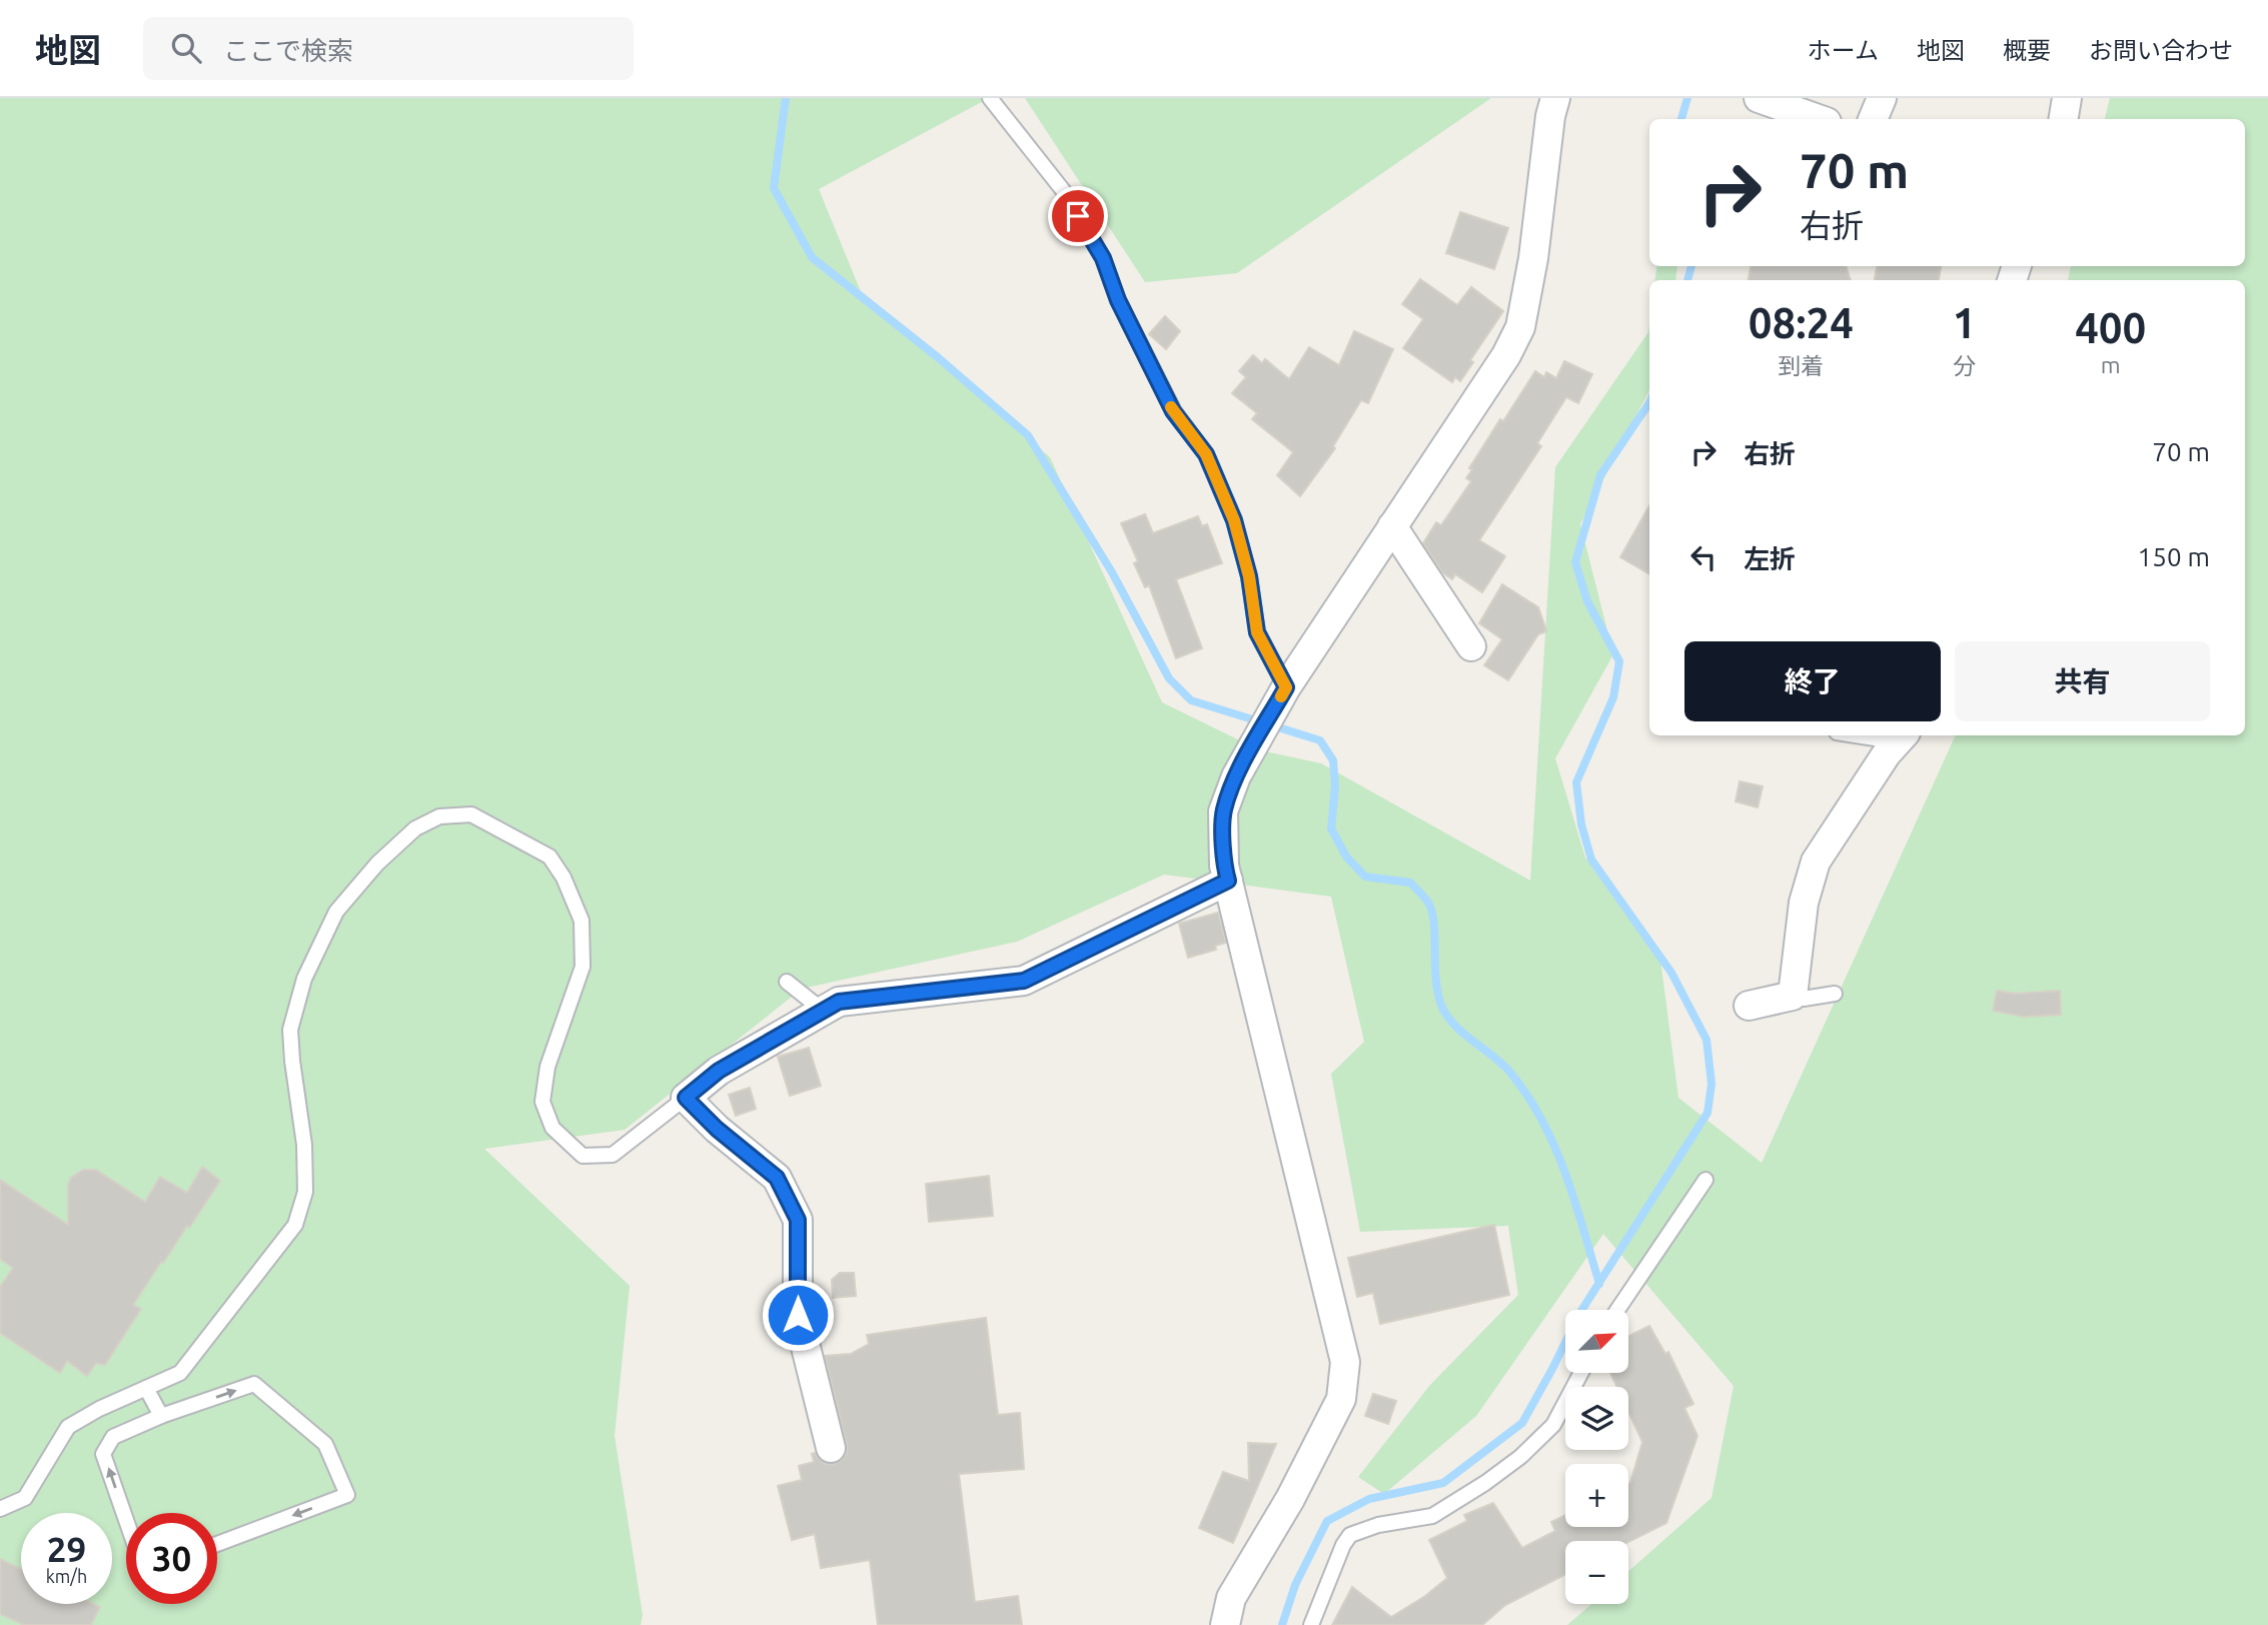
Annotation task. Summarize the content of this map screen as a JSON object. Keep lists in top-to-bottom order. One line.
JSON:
{"north":"top right","page":{"header":"地図","search":"ここで検索","nav":["ホーム","地図","概要","お問い合わせ"],"turn":["70 m","右折"],"eta":["08:24","到着","1","分","400","m"],"list":[{"name":"右折","value":"70 m"},{"name":"左折","value":"150 m"}],"buttons":["終了","共有"],"map_buttons":["+","−"],"speed":"29 km/h","limit":"30"}}
